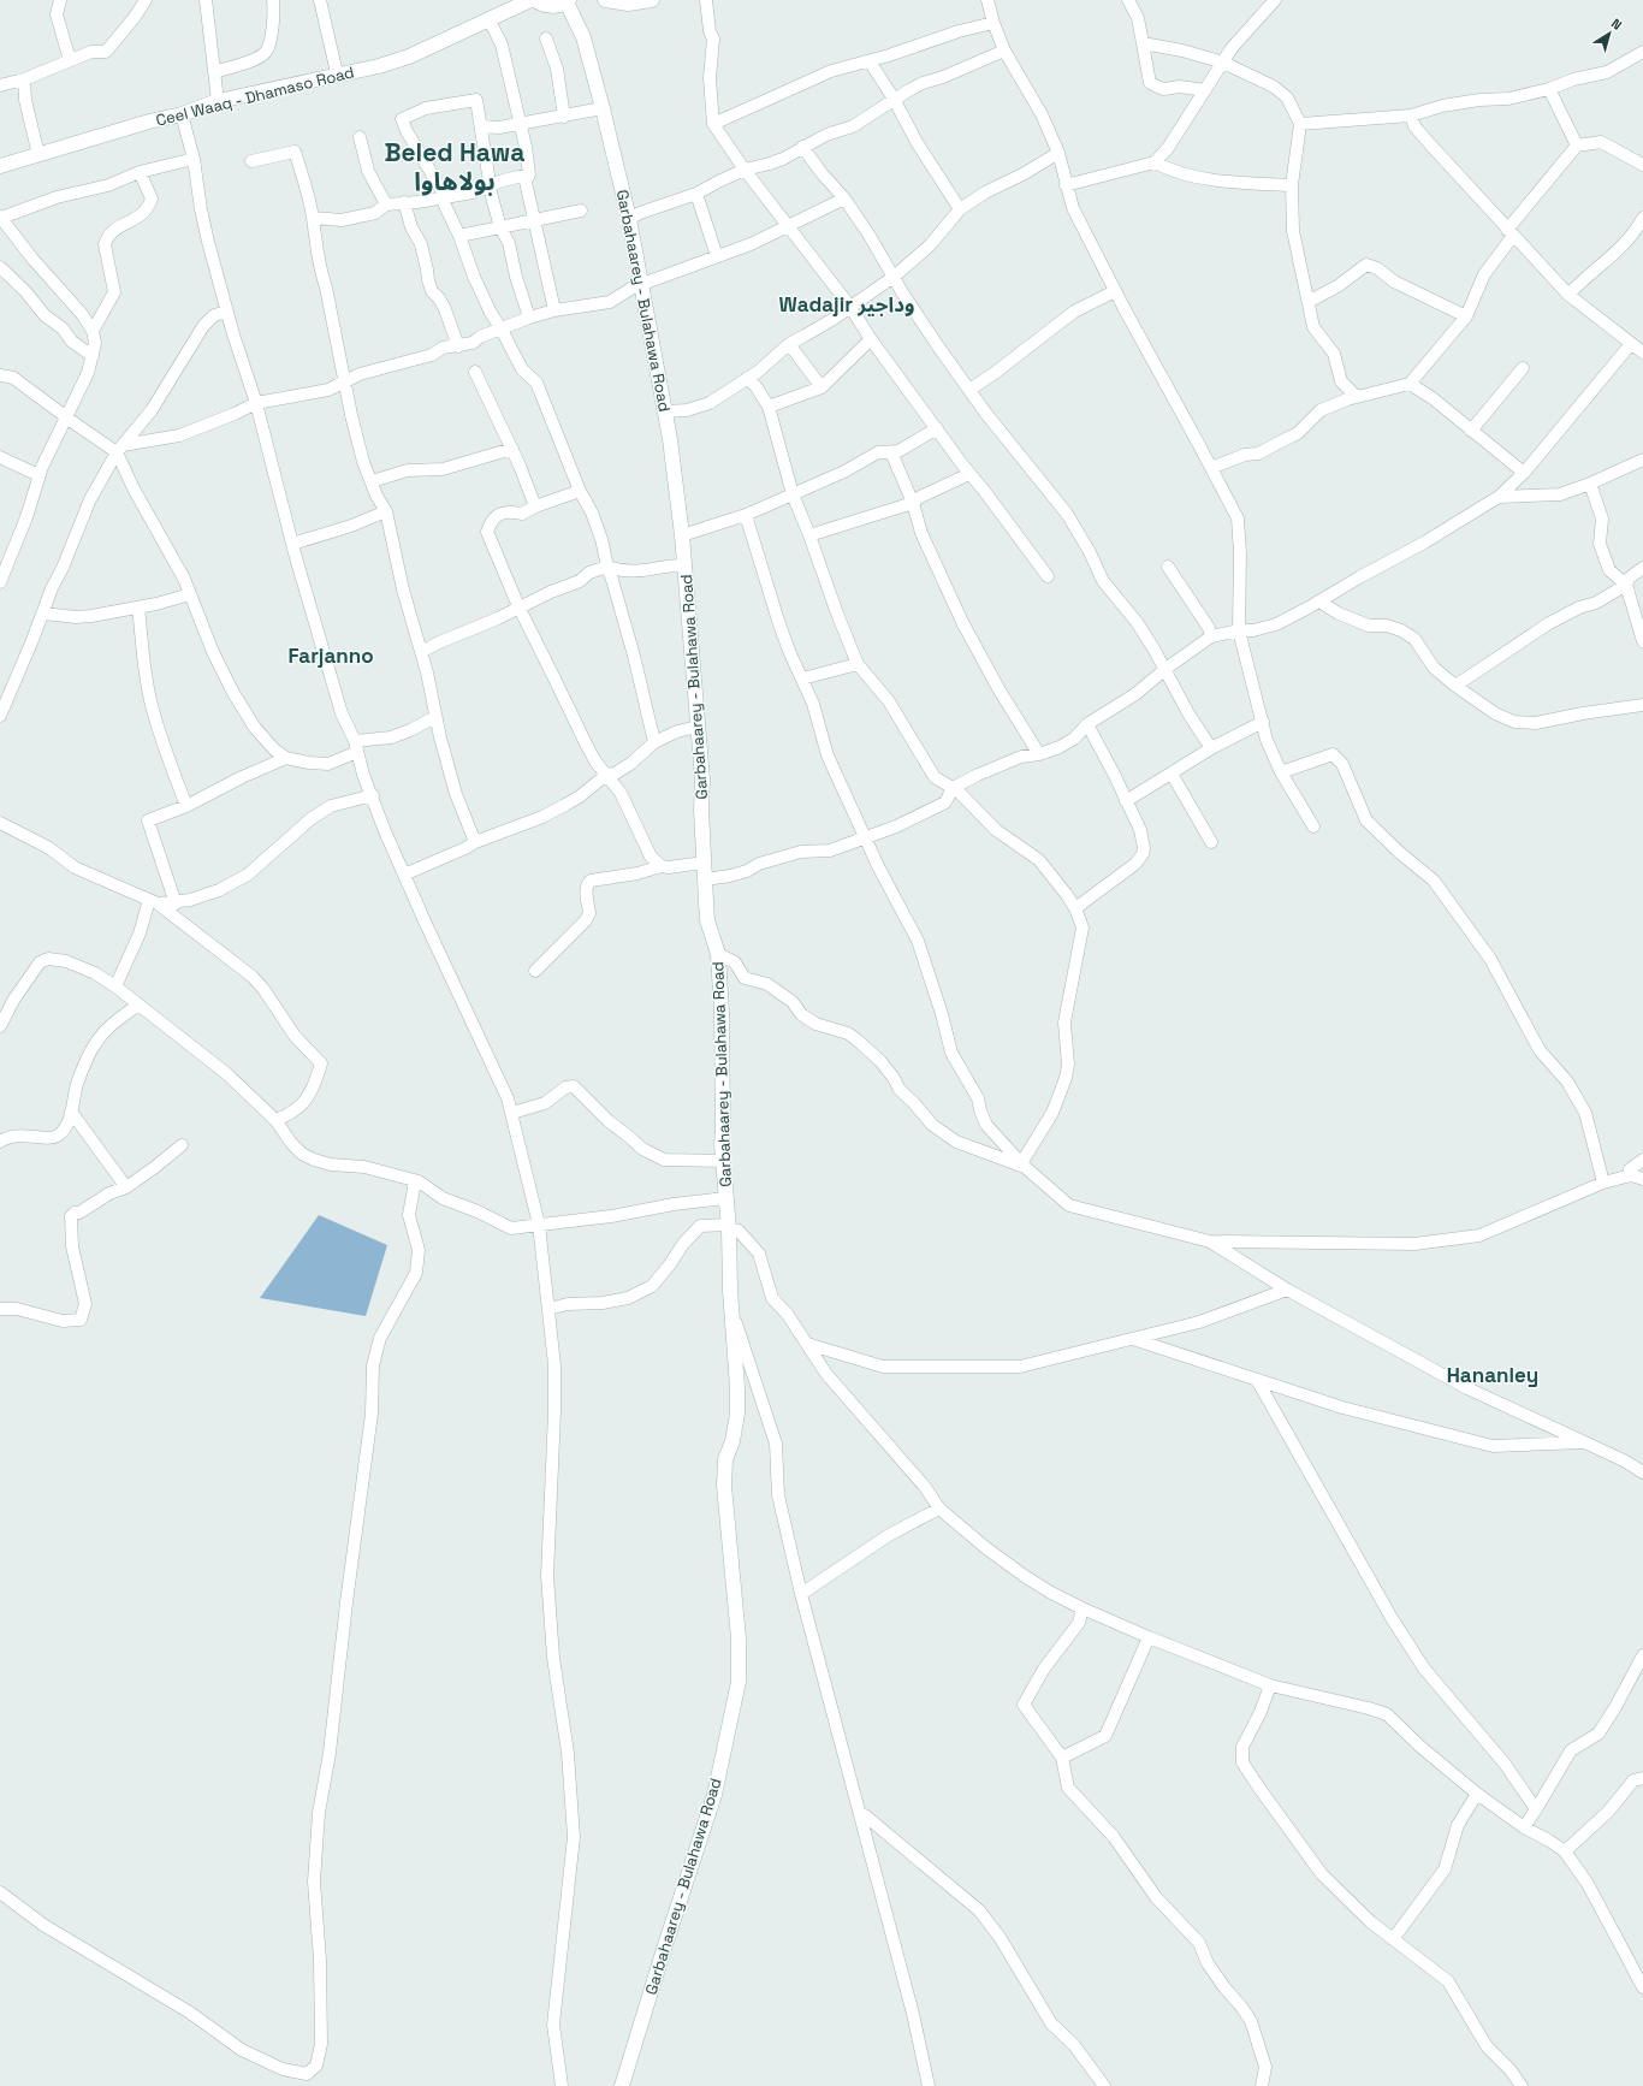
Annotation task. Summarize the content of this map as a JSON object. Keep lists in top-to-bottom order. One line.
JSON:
{"streets":{"main road":["Ceel Waaq - Dhamaso Road","Garbahaarey - Bulahawa Road"]},"districts":["Beled Hawa بولاهاوا","Wadajir وداجير","Farjanno","Hananley"],"north":"top right"}
